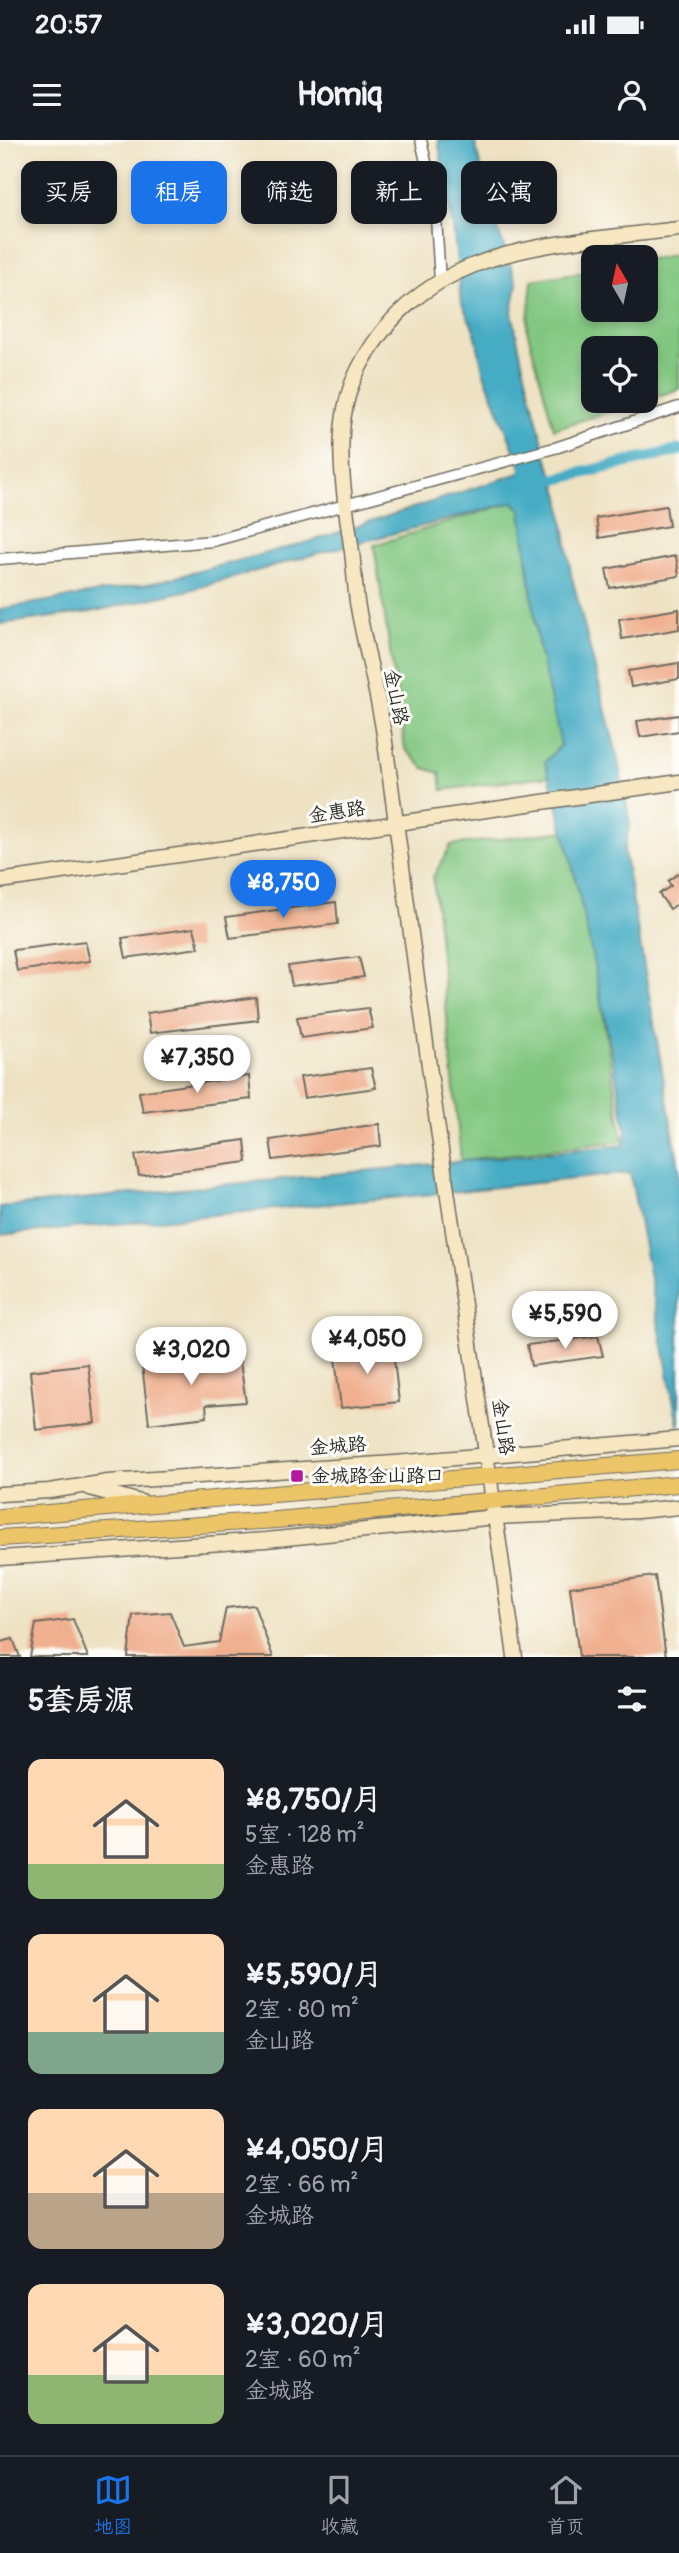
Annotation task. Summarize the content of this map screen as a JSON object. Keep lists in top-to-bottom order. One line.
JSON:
{"streets":{"main road":["金山路","金惠路","金城路"]},"crossings":[["金山路","金惠路"],["金山路","金城路"]],"places":{"transit":["金城路金山路口"]},"north":"top","page":{"status":"20:57","header":"Homiq","chip":["买房","租房","筛选","新上","公寓"],"price":["¥8,750","¥7,350","¥5,590","¥4,050","¥3,020"],"heading":"5套房源","list":[{"name":"¥8,750/月","note":"5室 · 128 m² · 金惠路"},{"name":"¥5,590/月","note":"2室 · 80 m² · 金山路"},{"name":"¥4,050/月","note":"2室 · 66 m² · 金城路"},{"name":"¥3,020/月","note":"2室 · 60 m² · 金城路"}],"tabs":["地图","收藏","首页"]}}
